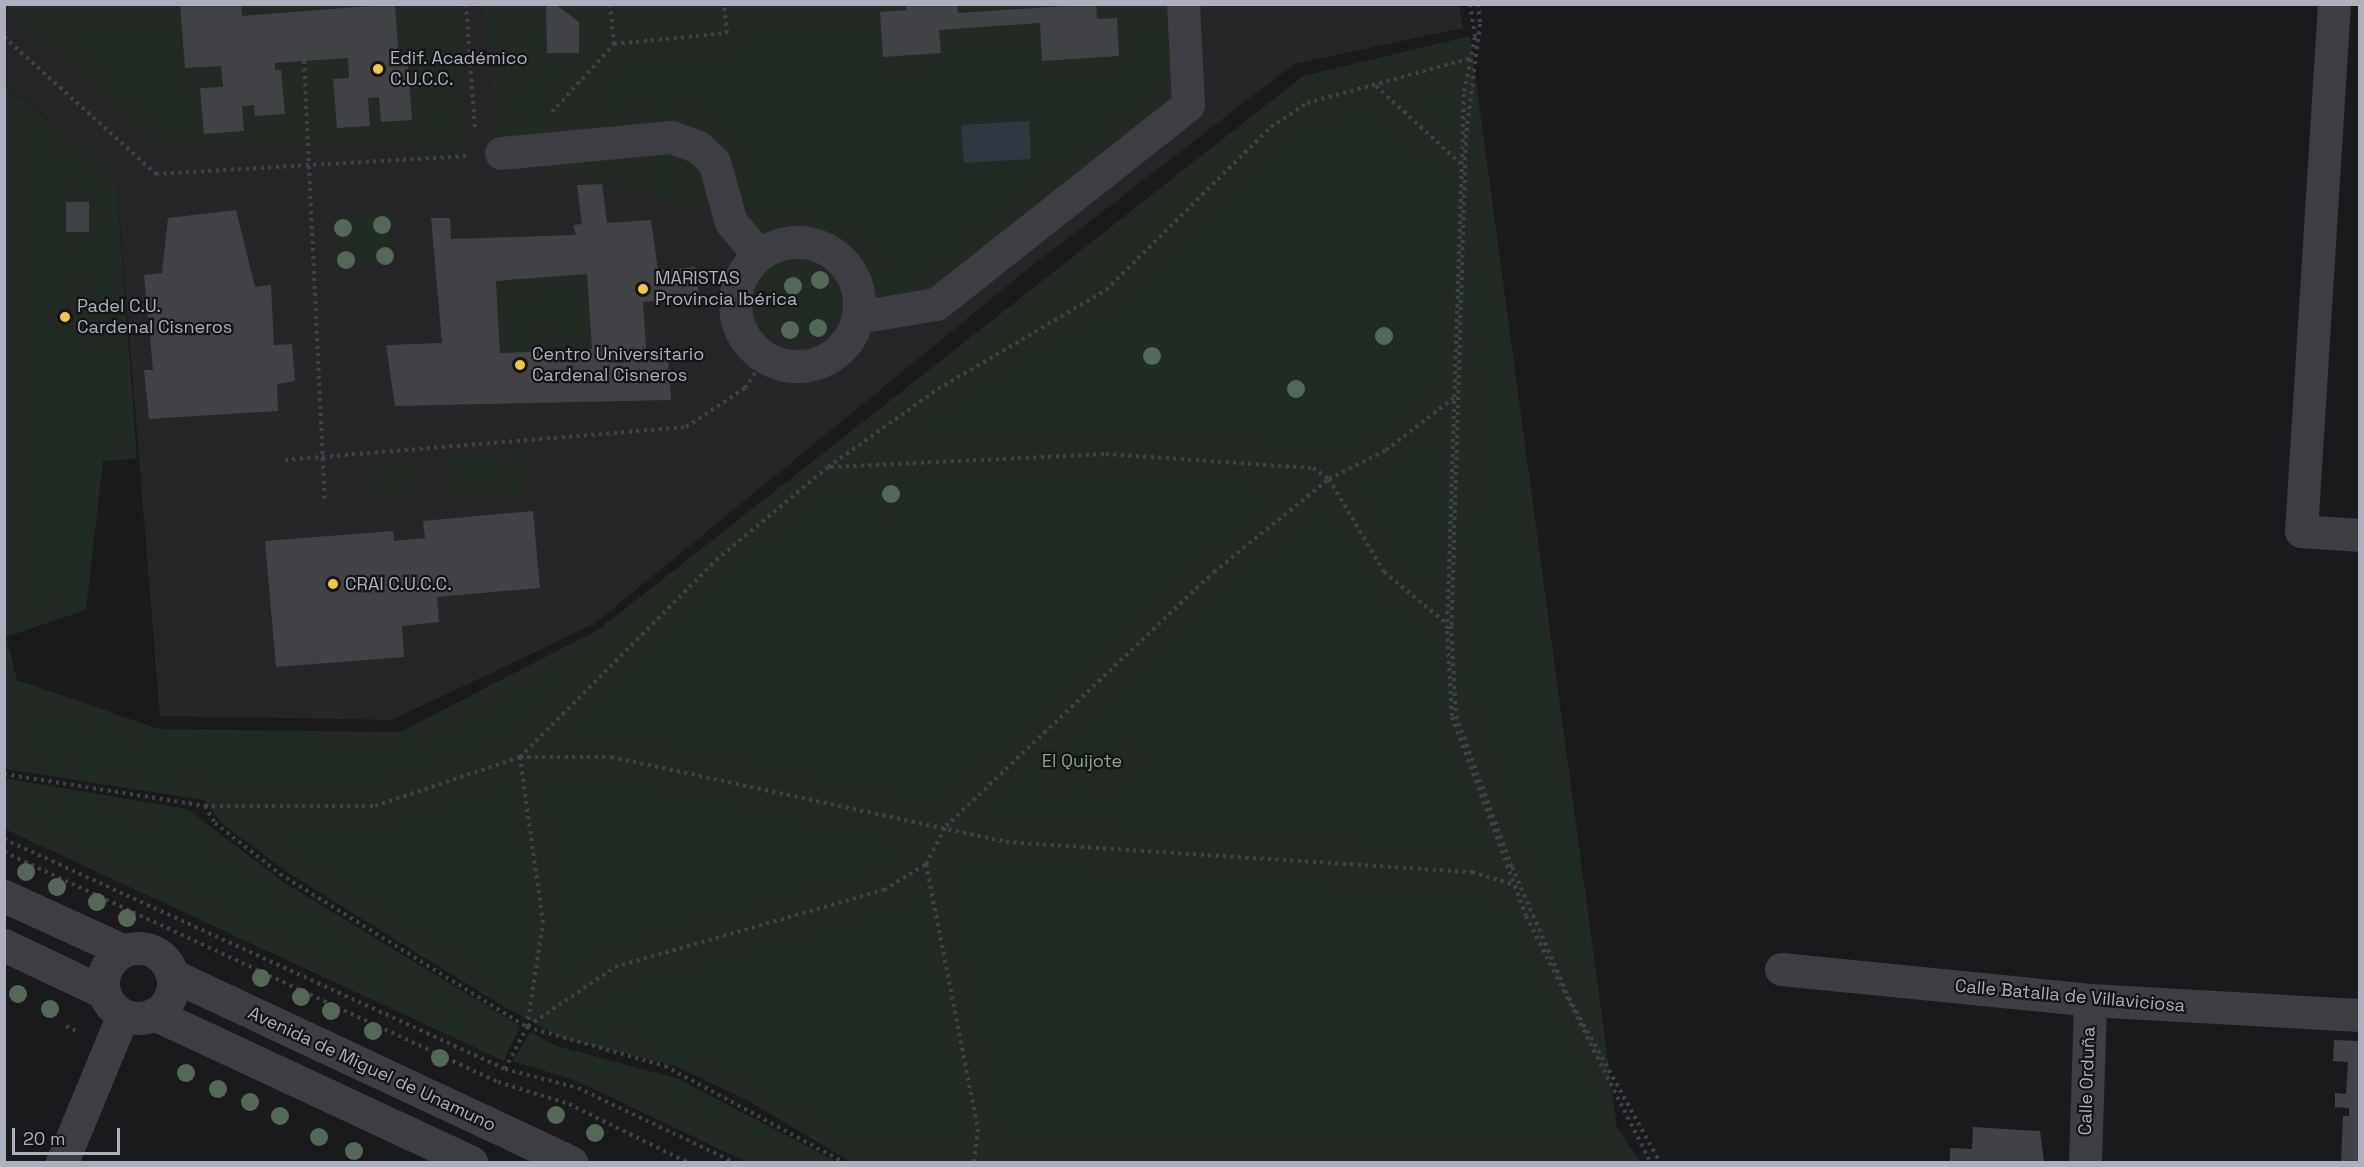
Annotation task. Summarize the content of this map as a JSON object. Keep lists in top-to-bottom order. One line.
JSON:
{"streets":{"street":["Calle Batalla de Villaviciosa","Avenida de Miguel de Unamuno","Calle Orduña"]},"crossings":[["Calle Batalla de Villaviciosa","Calle Orduña"]],"parks":["El Quijote"],"places":["Edif. Académico C.U.C.C.","MARISTAS Provincia Ibérica","Padel C.U. Cardenal Cisneros","Centro Universitario Cardenal Cisneros","CRAI C.U.C.C."],"scale_bar":"20 m"}
